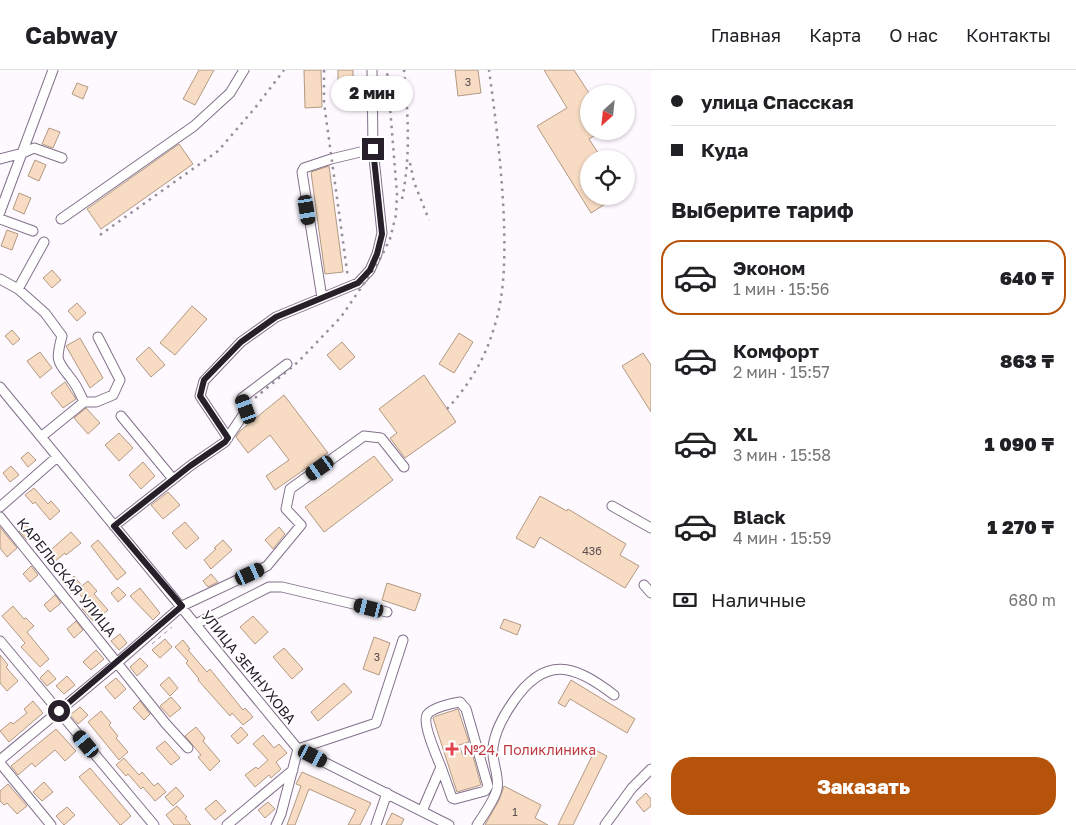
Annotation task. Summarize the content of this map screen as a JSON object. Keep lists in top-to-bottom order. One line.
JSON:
{"streets":{"street":["КАРЕЛЬСКАЯ УЛИЦА","УЛИЦА ЗЕМНУХОВА"]},"places":{"health":["№24, Поликлиника"]},"house_numbers":["3","43б","3","1"],"north":"bottom left","page":{"header":"Cabway","nav":["Главная","Карта","О нас","Контакты"],"banner":["улица Спасская","Куда"],"bubble":"2 мин","heading":"Выберите тариф","list":[{"name":"Эконом","note":"1 мин · 15:56","value":"640 ₸"},{"name":"Комфорт","note":"2 мин · 15:57","value":"863 ₸"},{"name":"XL","note":"3 мин · 15:58","value":"1 090 ₸"},{"name":"Black","note":"4 мин · 15:59","value":"1 270 ₸"}],"pay":["Наличные","680 m"],"buttons":"Заказать"}}
